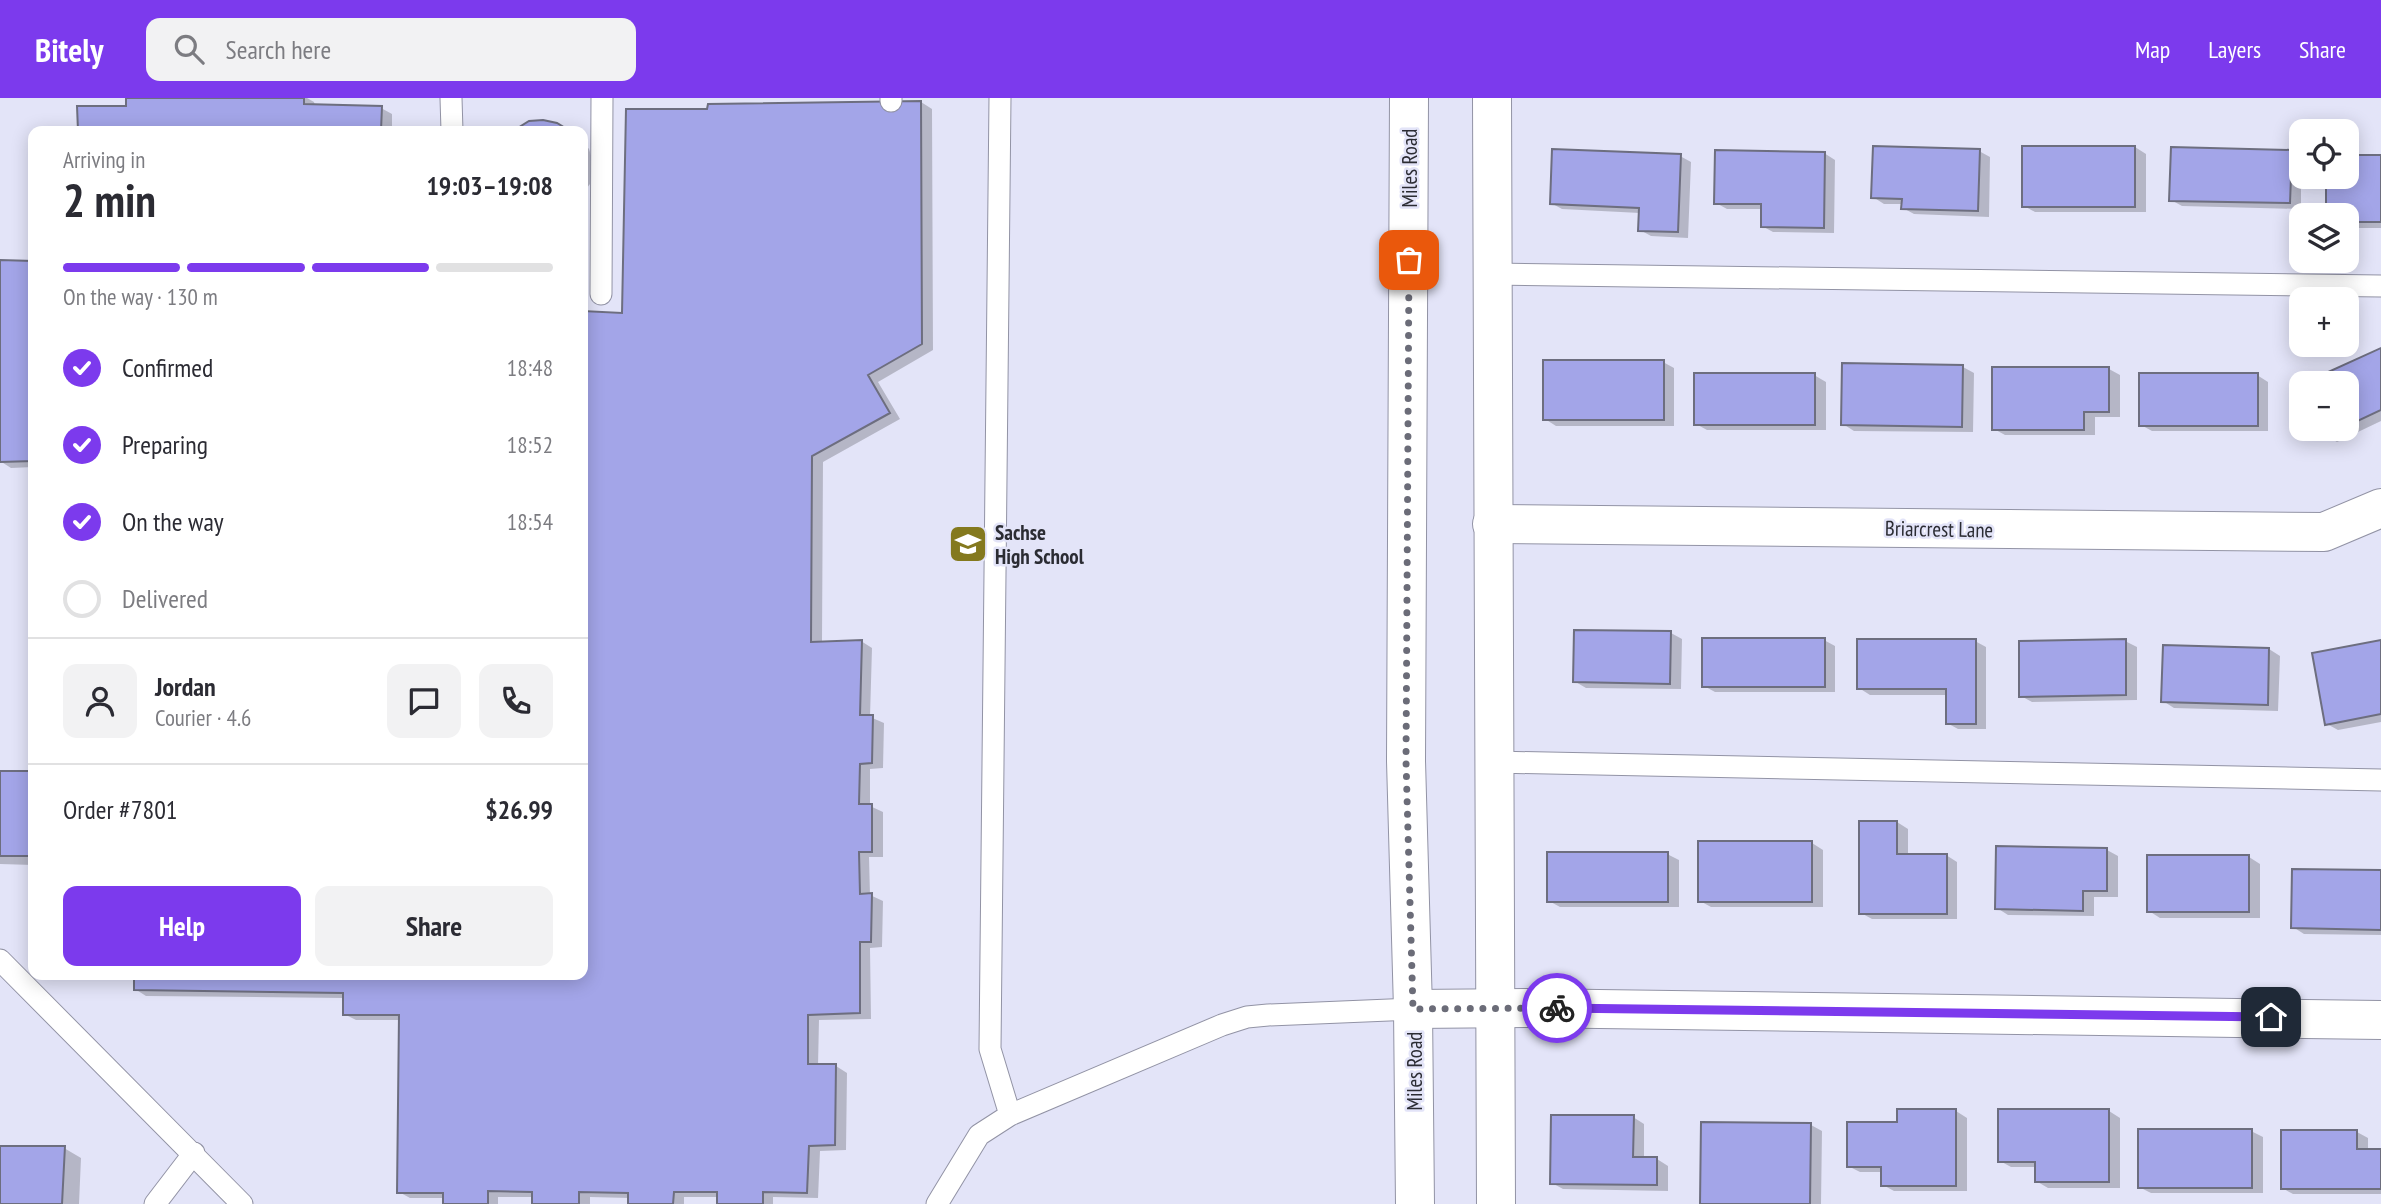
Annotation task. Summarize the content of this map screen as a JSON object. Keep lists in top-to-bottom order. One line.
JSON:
{"streets":{"main road":["Miles Road","Briarcrest Lane"]},"places":{"school or university":["Sachse High School"]},"page":{"header":"Bitely","search":"Search here","nav":["Map","Layers","Share"],"map_buttons":["+","−"],"heading":["2 min","Arriving in","19:03–19:08"],"panel":["Jordan","Courier · 4.6","Order #7801","$26.99"],"bar":"On the way · 130 m","list":[["Confirmed","18:48"],["Preparing","18:52"],["On the way","18:54"],"Delivered"],"buttons":["Help","Share"]}}
